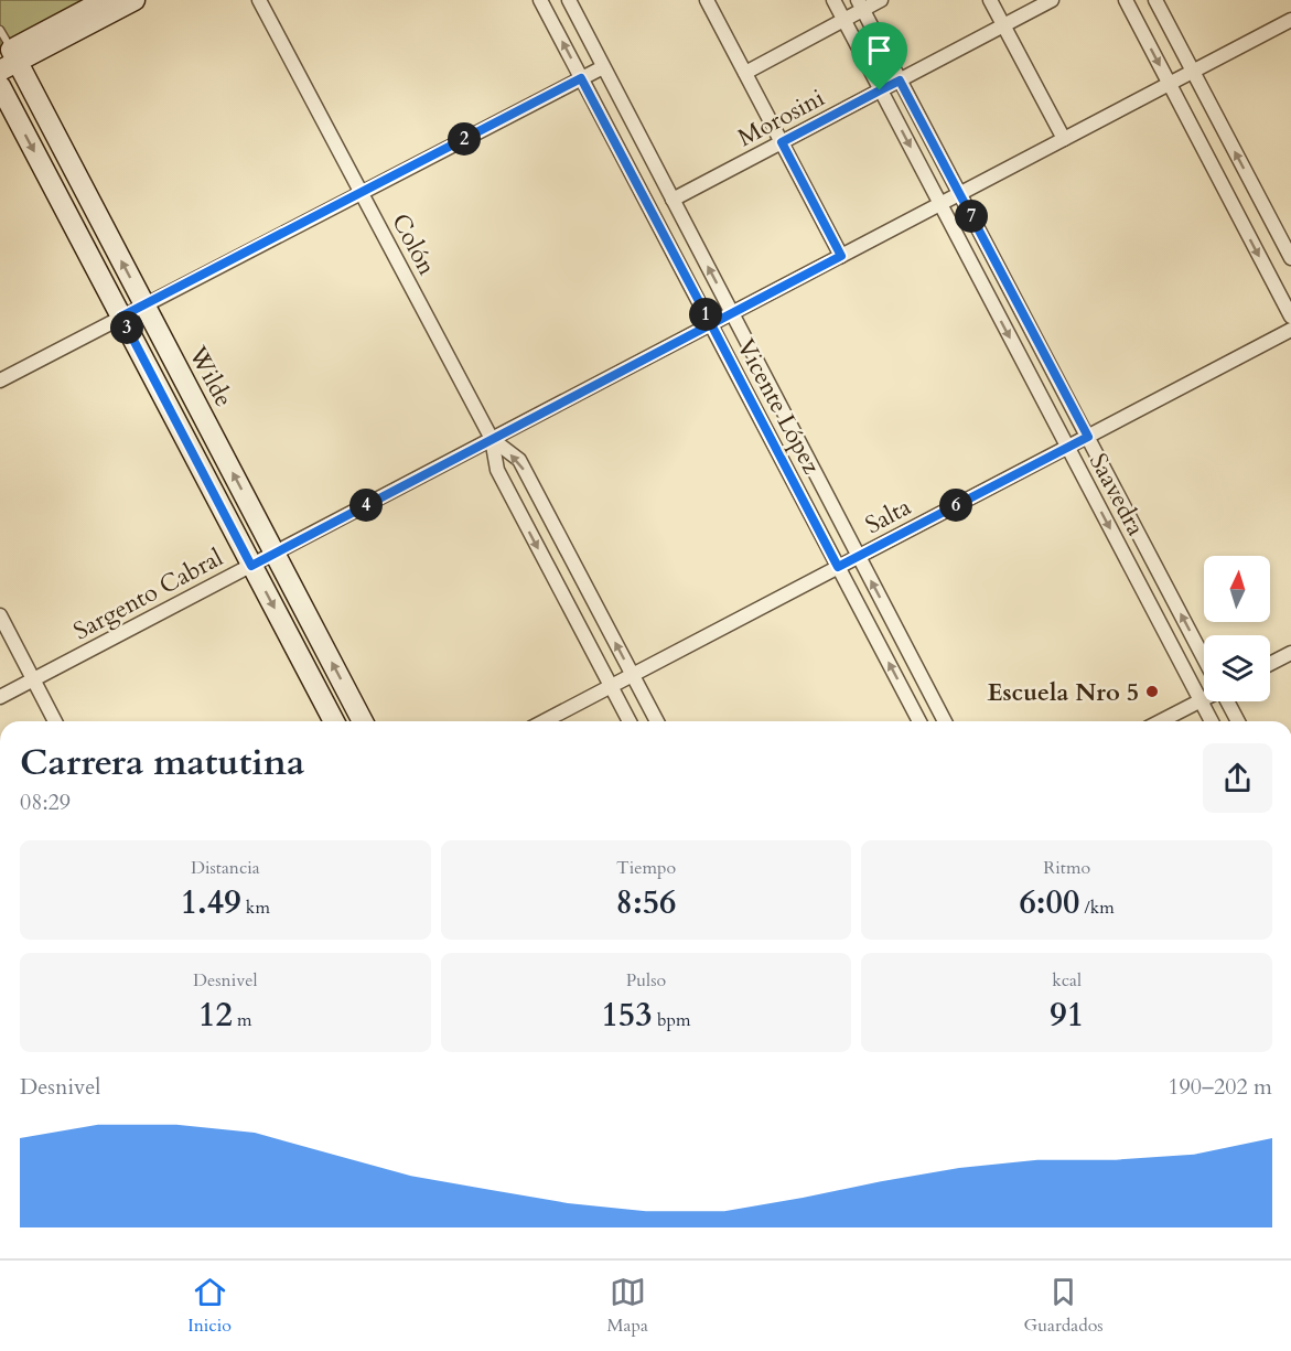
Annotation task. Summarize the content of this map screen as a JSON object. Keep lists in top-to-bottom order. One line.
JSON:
{"streets":{"street":["Morosini","Colón","Wilde","Vicente López","Saavedra","Salta","Sargento Cabral"]},"crossings":[["Morosini","Vicente López"],["Morosini","Saavedra"],["Colón","Salta"],["Colón","Sargento Cabral"],["Wilde","Sargento Cabral"],["Vicente López","Salta"],["Vicente López","Sargento Cabral"],["Saavedra","Salta"],["Saavedra","Sargento Cabral"]],"places":["Escuela Nro 5"],"north":"top","page":{"pins":["2","7","1","3","4","6"],"heading":["Carrera matutina","08:29"],"stats":[["Distancia","1.49 km"],["Tiempo","8:56"],["Ritmo","6:00 /km"],["Desnivel","12 m"],["Pulso","153 bpm"],["kcal","91"]],"chart":["Desnivel","190–202 m"],"tabs":["Inicio","Mapa","Guardados"]}}
